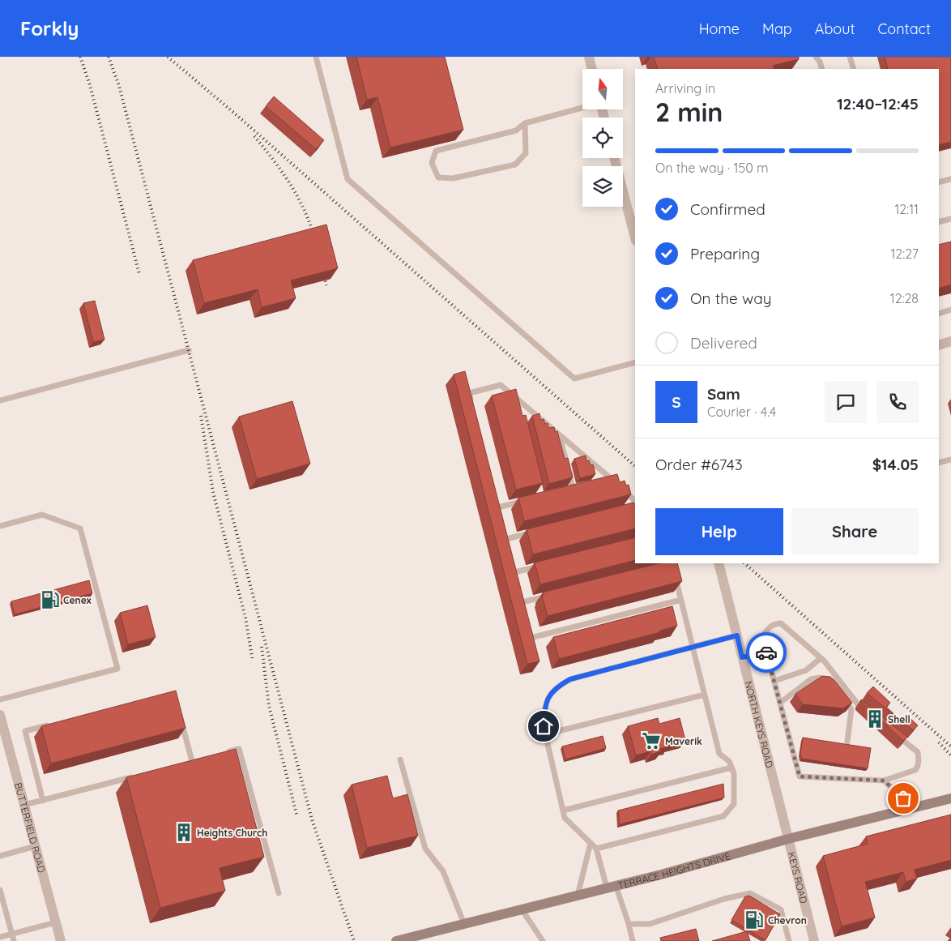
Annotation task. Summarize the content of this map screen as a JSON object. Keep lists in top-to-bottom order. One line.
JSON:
{"streets":{"main road":["TERRACE HEIGHTS DRIVE"],"street":["NORTH KEYS ROAD","BUTTERFIELD ROAD","KEYS ROAD"]},"crossings":[["NORTH KEYS ROAD","TERRACE HEIGHTS DRIVE"],["NORTH KEYS ROAD","KEYS ROAD"],["TERRACE HEIGHTS DRIVE","KEYS ROAD"]],"places":{"fuel station":["Cenex","Chevron"],"building":["Shell","Heights Church"],"supermarket":["Maverik"]},"north":"top","page":{"header":"Forkly","nav":["Home","Map","About","Contact"],"heading":["2 min","Arriving in","12:40–12:45"],"panel":["Sam","Courier · 4.4","Order #6743","$14.05"],"bar":"On the way · 150 m","list":[["Confirmed","12:11"],["Preparing","12:27"],["On the way","12:28"],"Delivered"],"round":"S","buttons":["Help","Share"]}}
